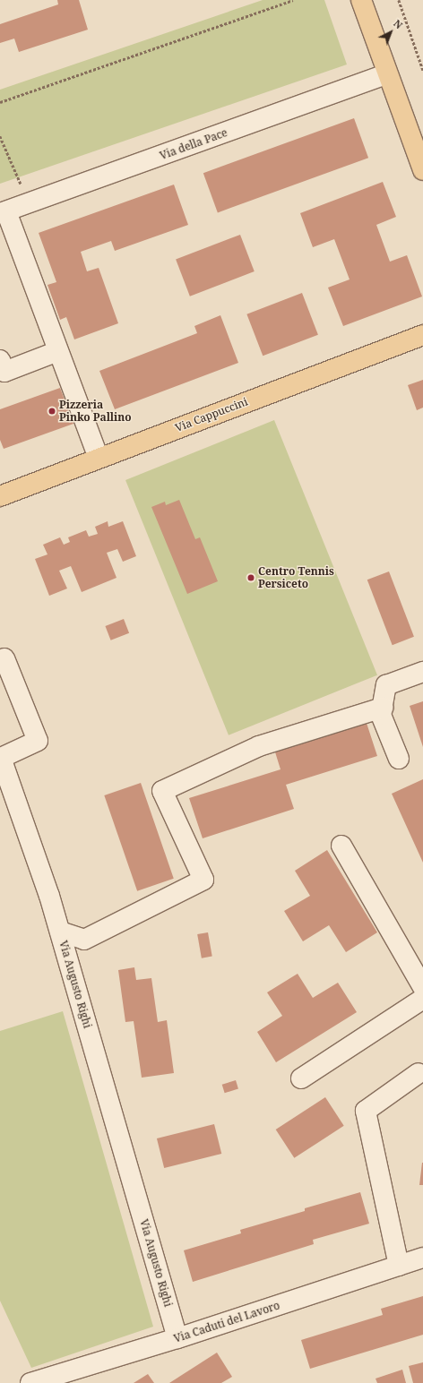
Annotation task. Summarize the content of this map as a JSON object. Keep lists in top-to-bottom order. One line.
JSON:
{"streets":{"main road":["Via Cappuccini"],"street":["Via della Pace","Via Augusto Righi","Via Caduti del Lavoro"]},"crossings":[["Via Augusto Righi","Via Caduti del Lavoro"]],"places":["Pizzeria Pinko Pallino","Centro Tennis Persiceto"],"north":"top right"}
